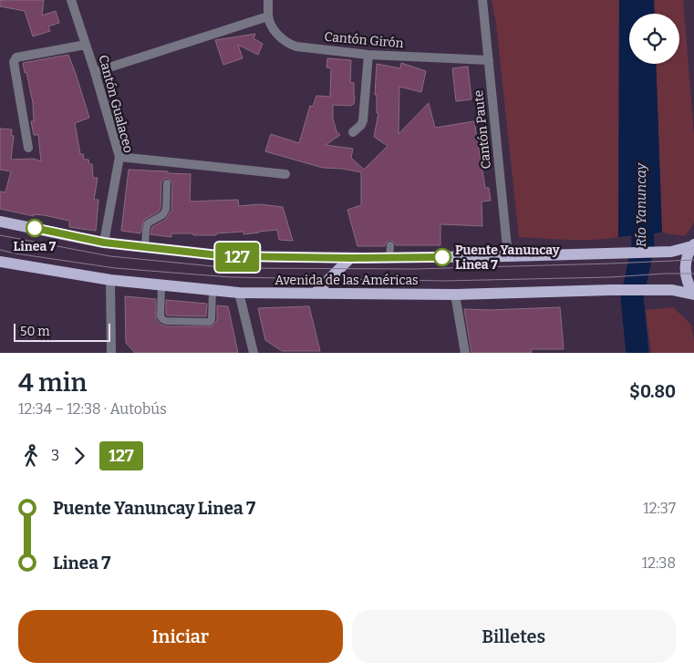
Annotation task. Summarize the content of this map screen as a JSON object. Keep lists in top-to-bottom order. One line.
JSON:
{"streets":{"main road":["Avenida de las Américas"],"street":["Cantón Girón","Cantón Gualaceo","Cantón Paute"]},"crossings":[["Cantón Girón","Cantón Paute"],["Cantón Gualaceo","Avenida de las Américas"],["Cantón Paute","Avenida de las Américas"]],"water":["Río Yanuncay"],"places":["Linea 7","Puente Yanuncay Linea 7"],"lines":["bus line 127"],"scale_bar":"50 m","page":{"on_map":"127","scale":"50 m","heading":["4 min","12:34 – 12:38 · Autobús","$0.80"],"legs":["3","127"],"list":[{"name":"Puente Yanuncay Linea 7","value":"12:37"},{"name":"Linea 7","value":"12:38"}],"buttons":["Iniciar","Billetes"]}}
